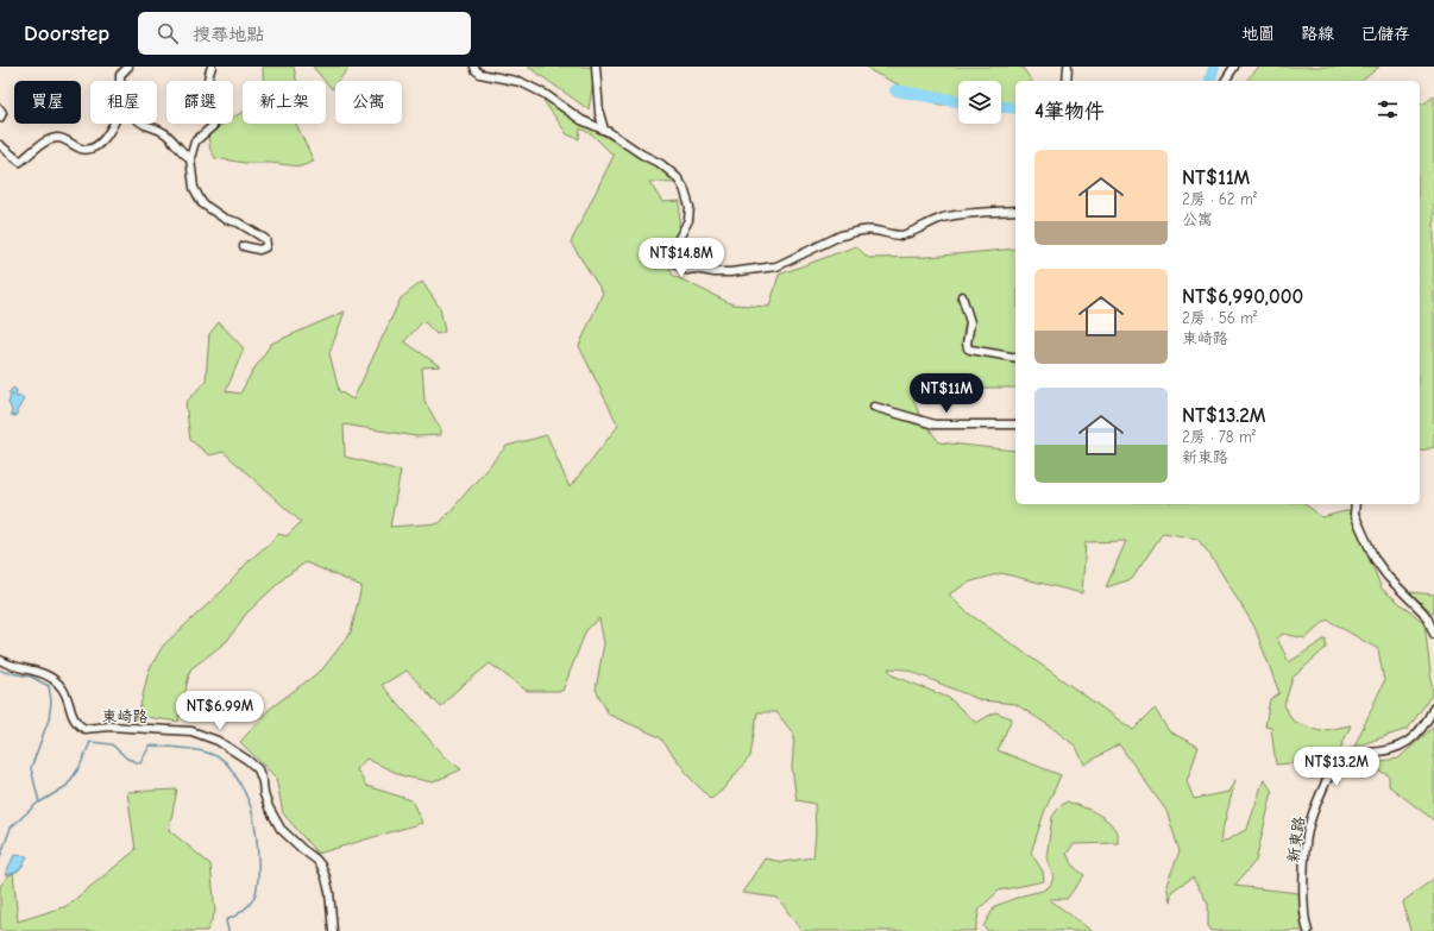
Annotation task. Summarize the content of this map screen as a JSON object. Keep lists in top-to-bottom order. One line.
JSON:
{"streets":{"street":["東崎路","新東路"]},"page":{"header":"Doorstep","search":"搜尋地點","nav":["地圖","路線","已儲存"],"chip":["買屋","租屋","篩選","新上架","公寓"],"heading":"4筆物件","list":[{"name":"NT$11M","note":"2房 · 62 m² · 公寓"},{"name":"NT$6,990,000","note":"2房 · 56 m² · 東崎路"},{"name":"NT$13.2M","note":"2房 · 78 m² · 新東路"}],"price":["NT$14.8M","NT$11M","NT$6.99M","NT$13.2M"]}}
